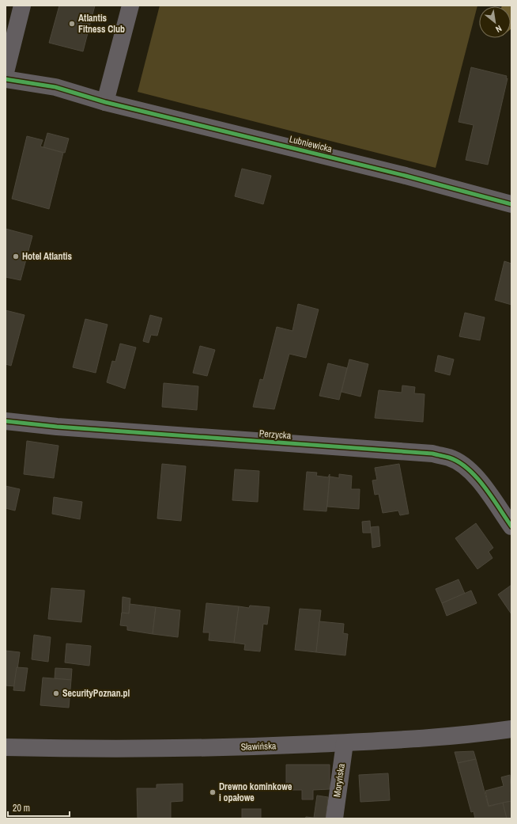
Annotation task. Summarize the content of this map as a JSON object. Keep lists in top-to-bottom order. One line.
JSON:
{"streets":{"street":["Lubniewicka","Perzycka","Sławińska","Moryńska"]},"crossings":[["Sławińska","Moryńska"]],"places":["Atlantis Fitness Club","Hotel Atlantis","SecurityPoznan.pl","Drewno kominkowe i opałowe"],"scale_bar":"20 m","north":"bottom right"}
